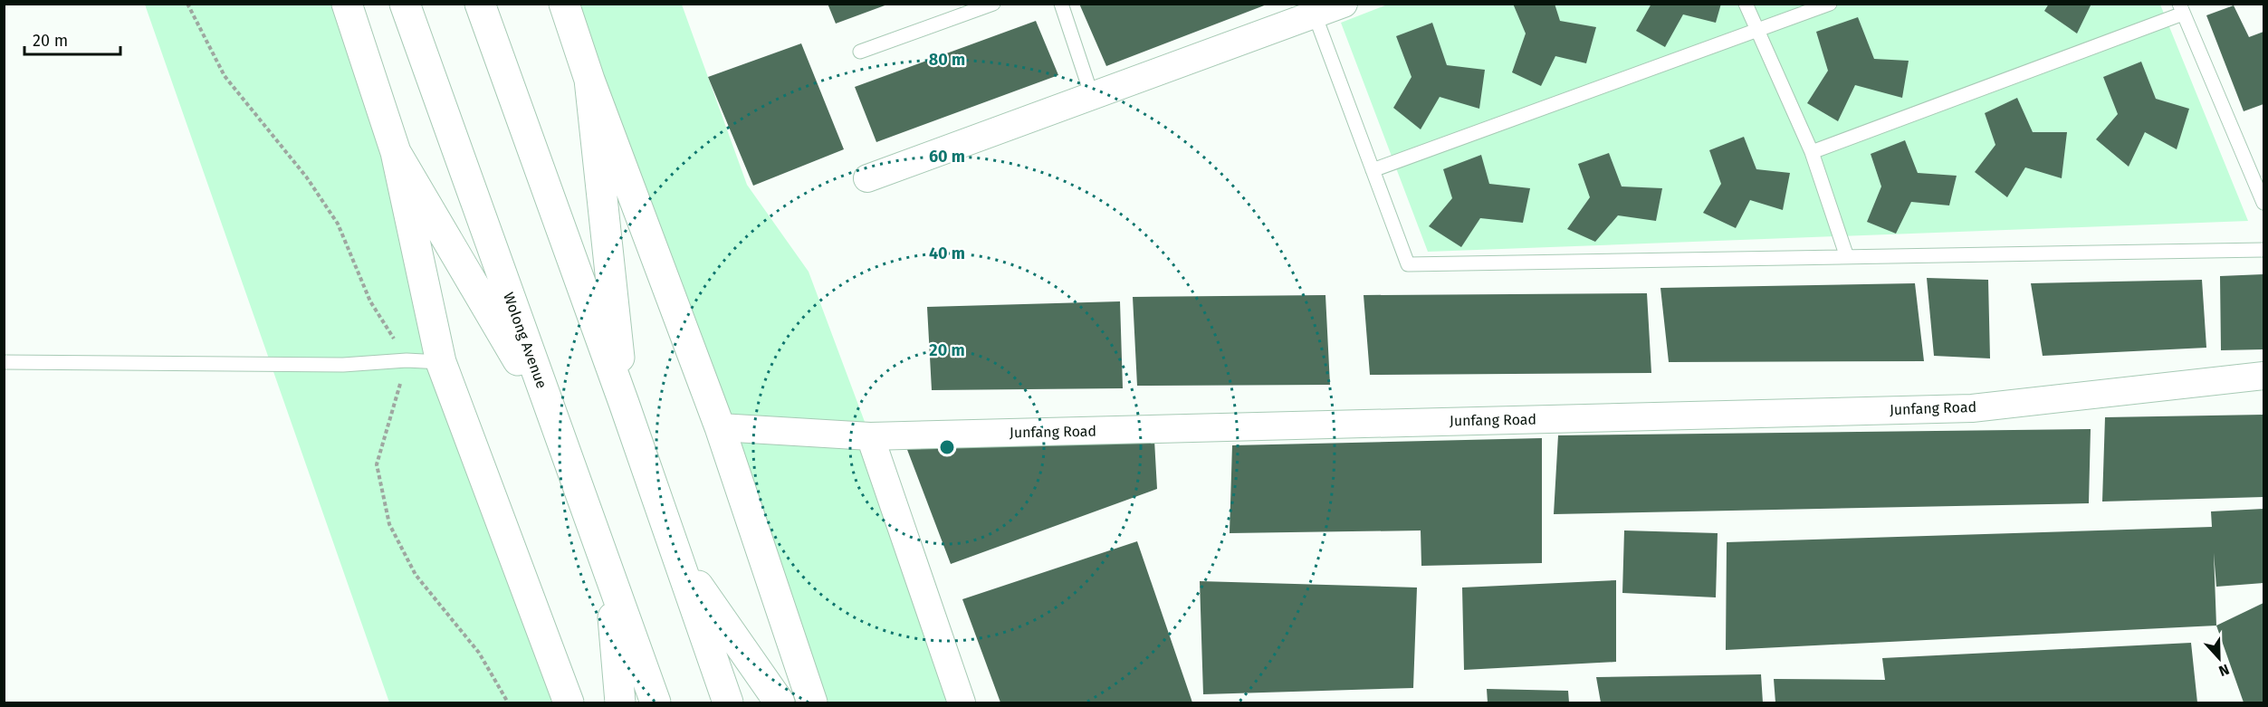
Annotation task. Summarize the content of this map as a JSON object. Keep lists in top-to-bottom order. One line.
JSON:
{"streets":{"highway":["Wolong Avenue"],"street":["Junfang Road"]},"scale_bar":"20 m","north":"bottom","rings":["80 m","60 m","40 m","20 m"]}
